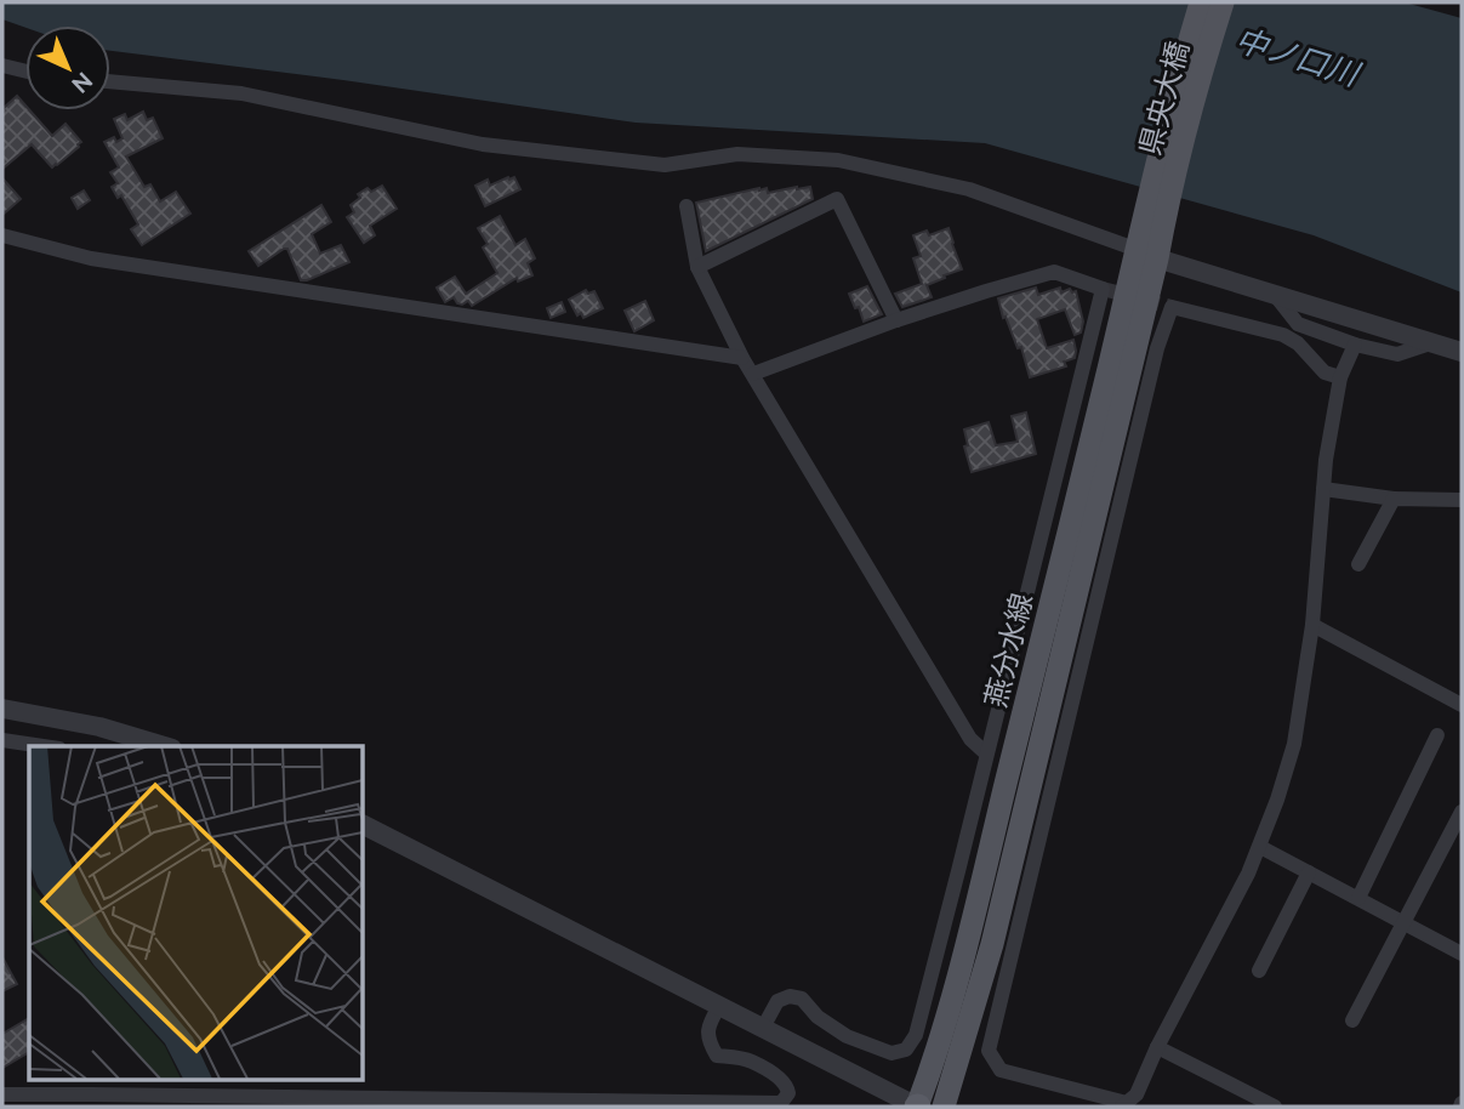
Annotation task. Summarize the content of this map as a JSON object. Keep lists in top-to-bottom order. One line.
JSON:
{"streets":{"main road":["県央大橋","燕分水線"]},"crossings":[["県央大橋","燕分水線"]],"water":["中ノ口川"],"north":"bottom right"}
